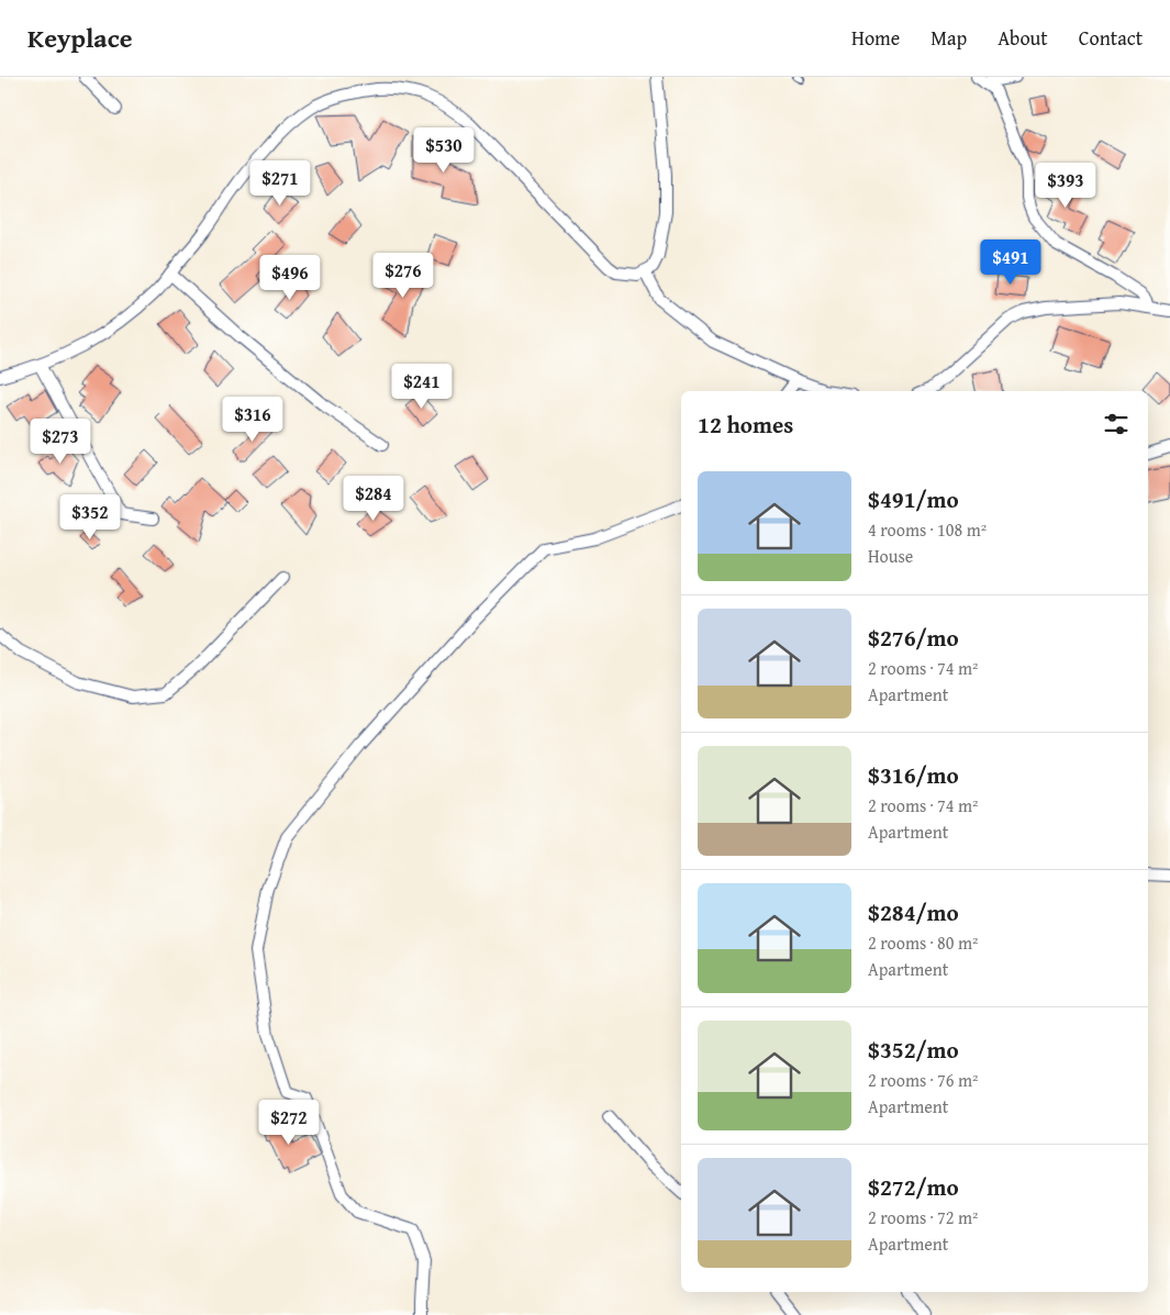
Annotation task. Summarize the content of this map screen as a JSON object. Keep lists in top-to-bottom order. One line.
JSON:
{"page":{"header":"Keyplace","nav":["Home","Map","About","Contact"],"price":["$530","$271","$393","$491","$276","$496","$241","$316","$273","$284","$352","$272"],"heading":"12 homes","list":[{"name":"$491/mo","note":"4 rooms · 108 m² · House"},{"name":"$276/mo","note":"2 rooms · 74 m² · Apartment"},{"name":"$316/mo","note":"2 rooms · 74 m² · Apartment"},{"name":"$284/mo","note":"2 rooms · 80 m² · Apartment"},{"name":"$352/mo","note":"2 rooms · 76 m² · Apartment"},{"name":"$272/mo","note":"2 rooms · 72 m² · Apartment"}]}}
